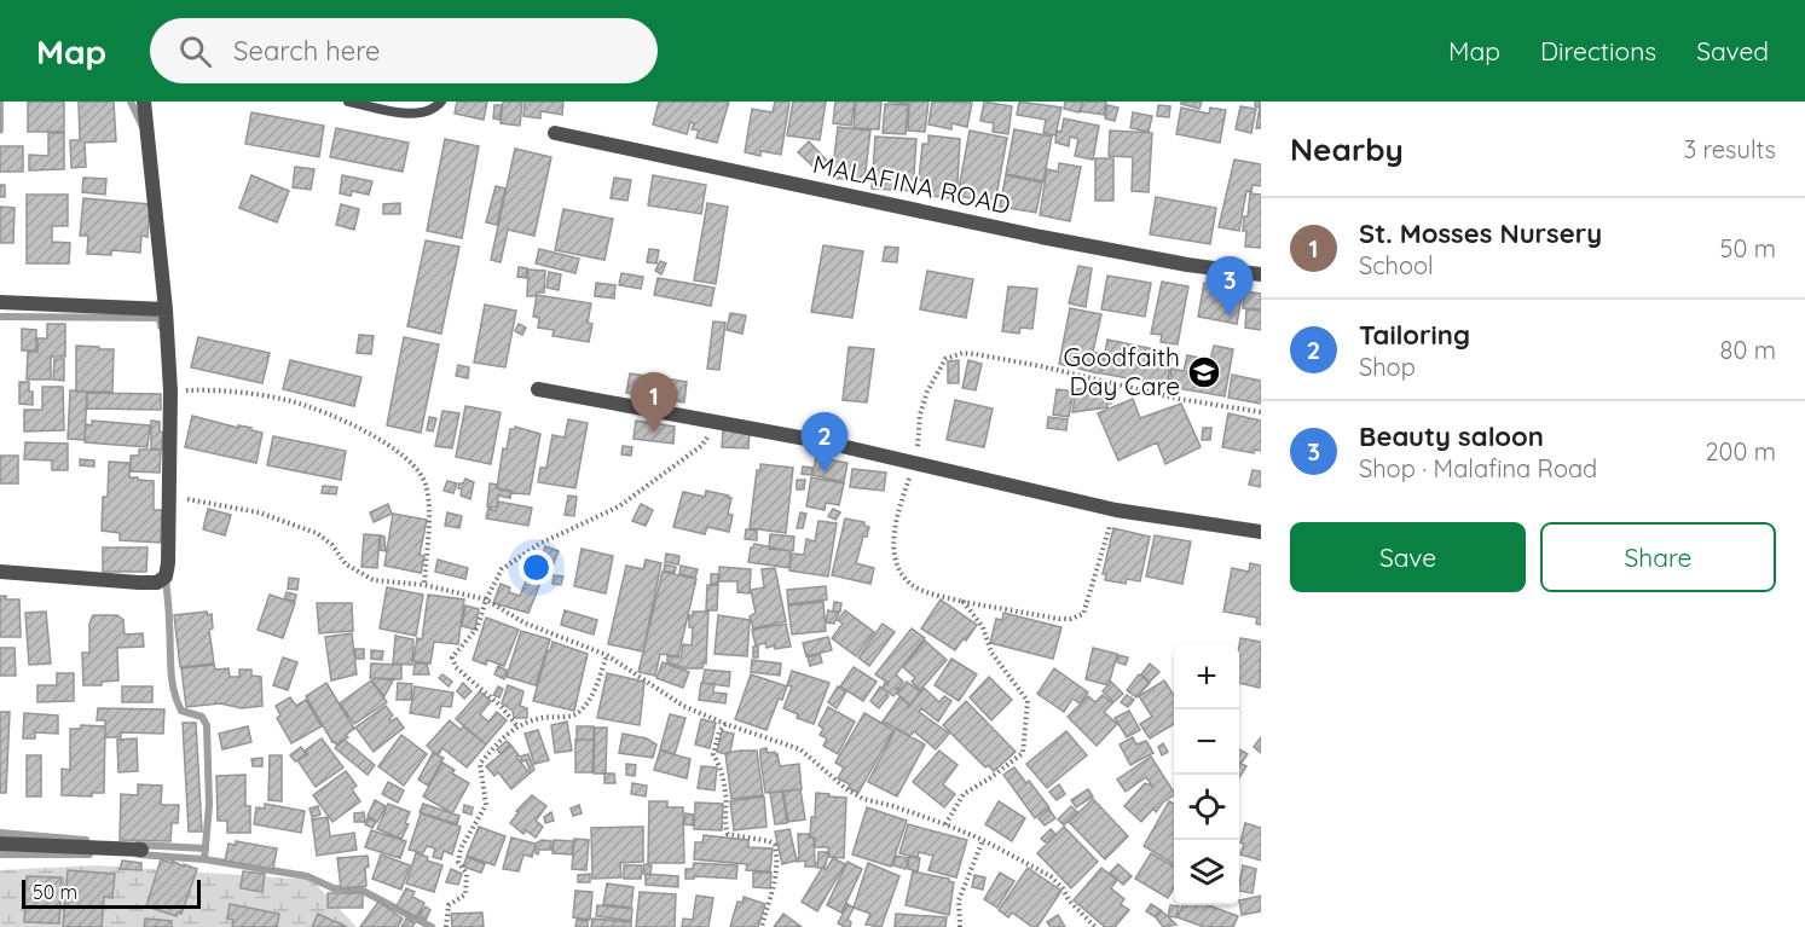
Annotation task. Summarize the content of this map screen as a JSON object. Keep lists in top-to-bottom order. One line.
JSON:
{"streets":{"street":["MALAFINA ROAD"]},"places":{"school or university":["Goodfaith Day Care"]},"scale_bar":"50 m","page":{"header":"Map","search":"Search here","nav":["Map","Directions","Saved"],"heading":["Nearby","3 results"],"list":[{"mark":"1","name":"St. Mosses Nursery","note":"School","value":"50 m"},{"mark":"2","name":"Tailoring","note":"Shop","value":"80 m"},{"mark":"3","name":"Beauty saloon","note":"Shop · Malafina Road","value":"200 m"}],"pins":["3","1","2"],"buttons":["Save","Share"],"map_buttons":["+","−"],"scale":"50 m"}}
